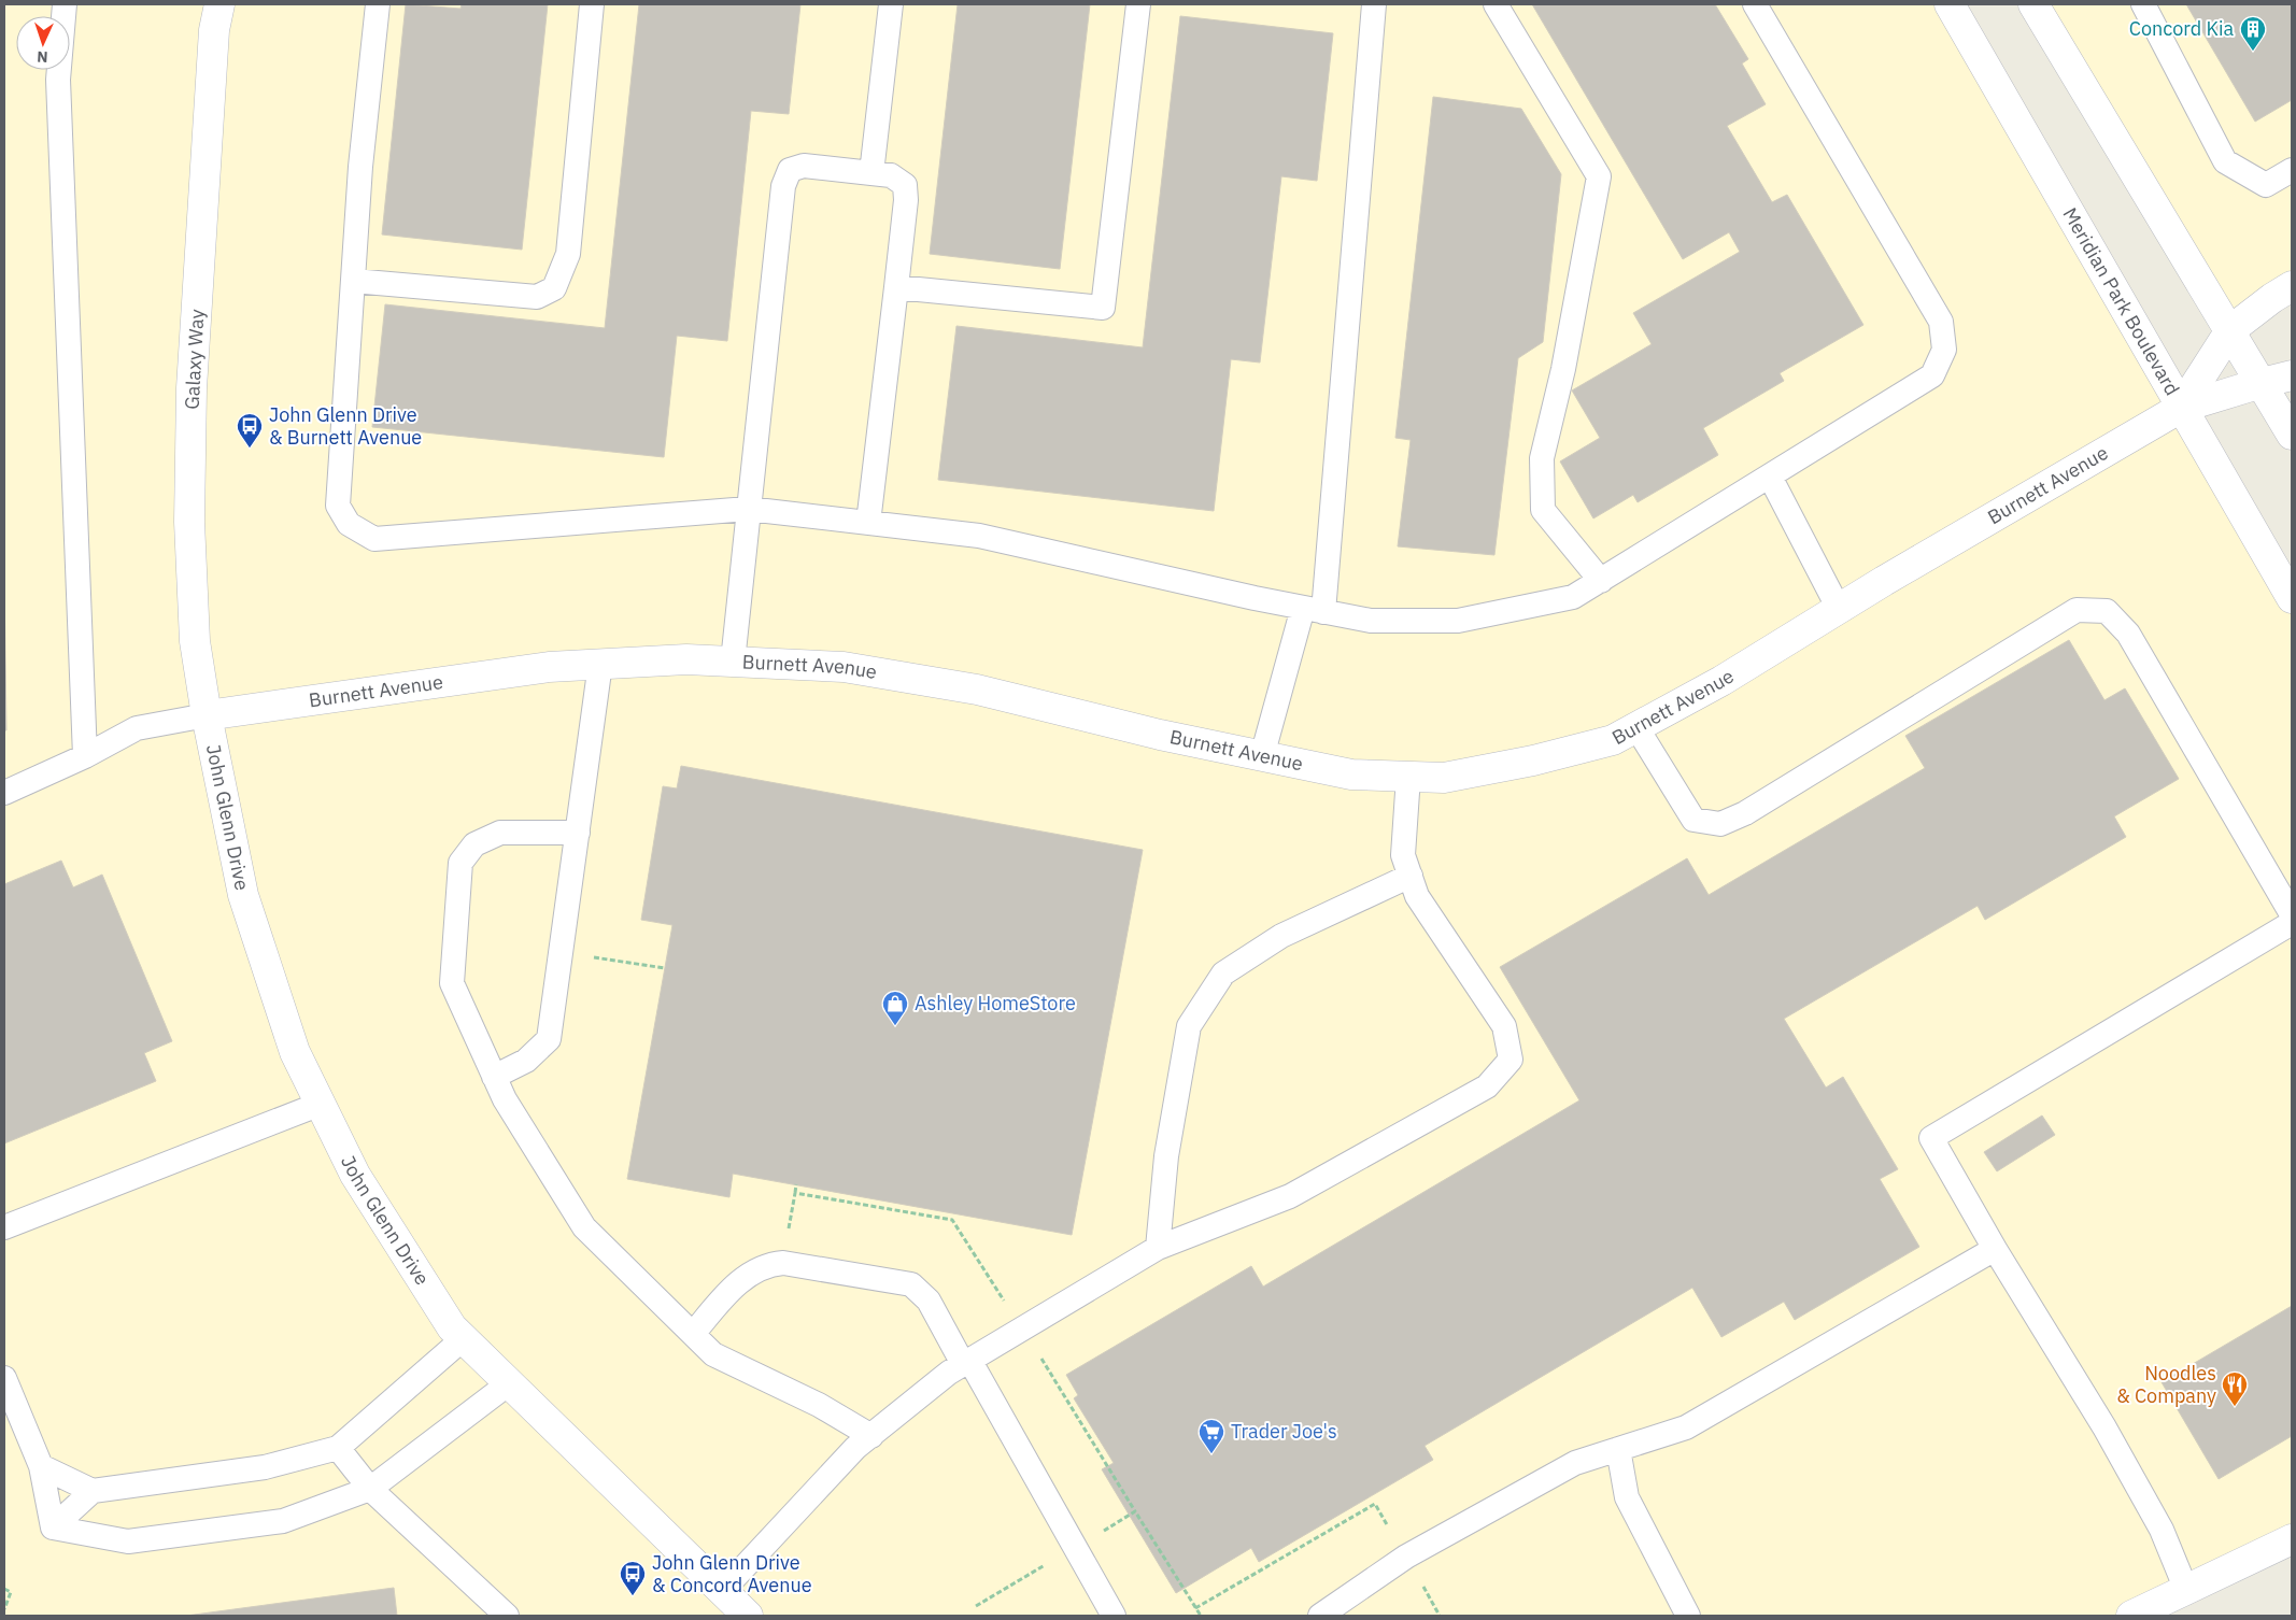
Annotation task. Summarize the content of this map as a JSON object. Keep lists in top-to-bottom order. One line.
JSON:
{"streets":{"street":["Meridian Park Boulevard","Galaxy Way","Burnett Avenue","John Glenn Drive"]},"crossings":[["Meridian Park Boulevard","Burnett Avenue"],["Galaxy Way","Burnett Avenue"],["Galaxy Way","John Glenn Drive"],["Burnett Avenue","John Glenn Drive"]],"places":{"building":["Concord Kia"],"bus stop":["John Glenn Drive & Burnett Avenue","John Glenn Drive & Concord Avenue"],"shop":["Ashley HomeStore"],"restaurant":["Noodles & Company"],"supermarket":["Trader Joe's"]},"north":"bottom"}
